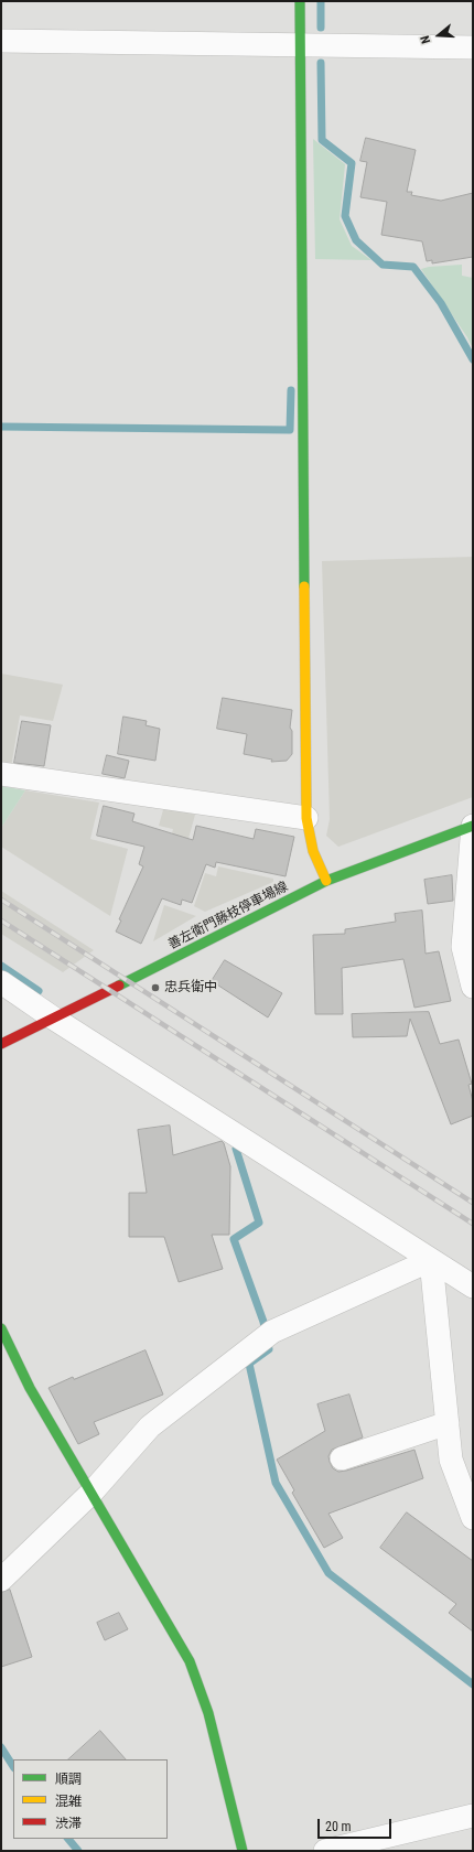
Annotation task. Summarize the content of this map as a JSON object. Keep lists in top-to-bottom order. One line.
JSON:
{"streets":{"street":["善左衛門藤枝停車場線"]},"places":["忠兵衛中"],"legend":["順調","混雑","渋滞"],"scale_bar":"20 m","north":"left"}
